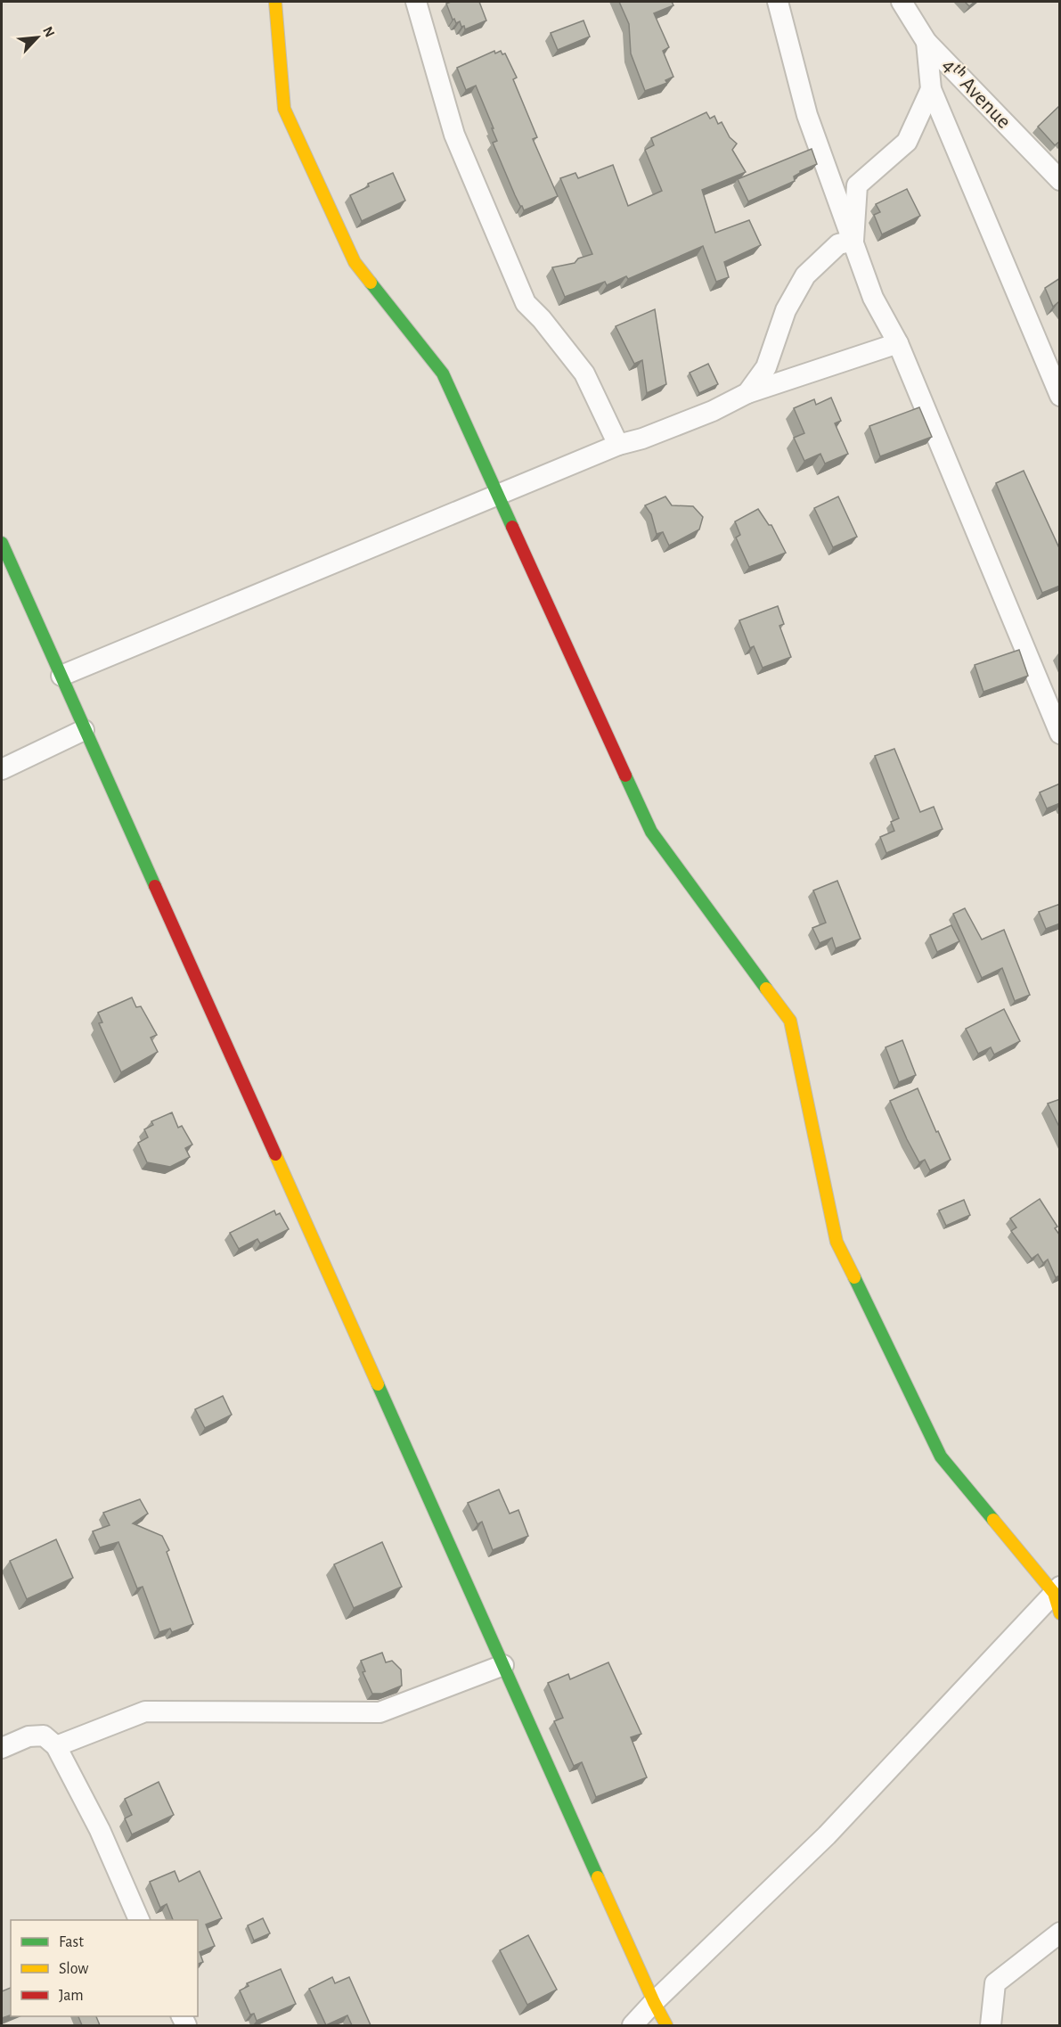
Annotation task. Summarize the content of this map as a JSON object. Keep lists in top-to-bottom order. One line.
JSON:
{"streets":{"street":["4ᵗʰ Avenue"]},"legend":["Fast","Slow","Jam"],"north":"top right"}
